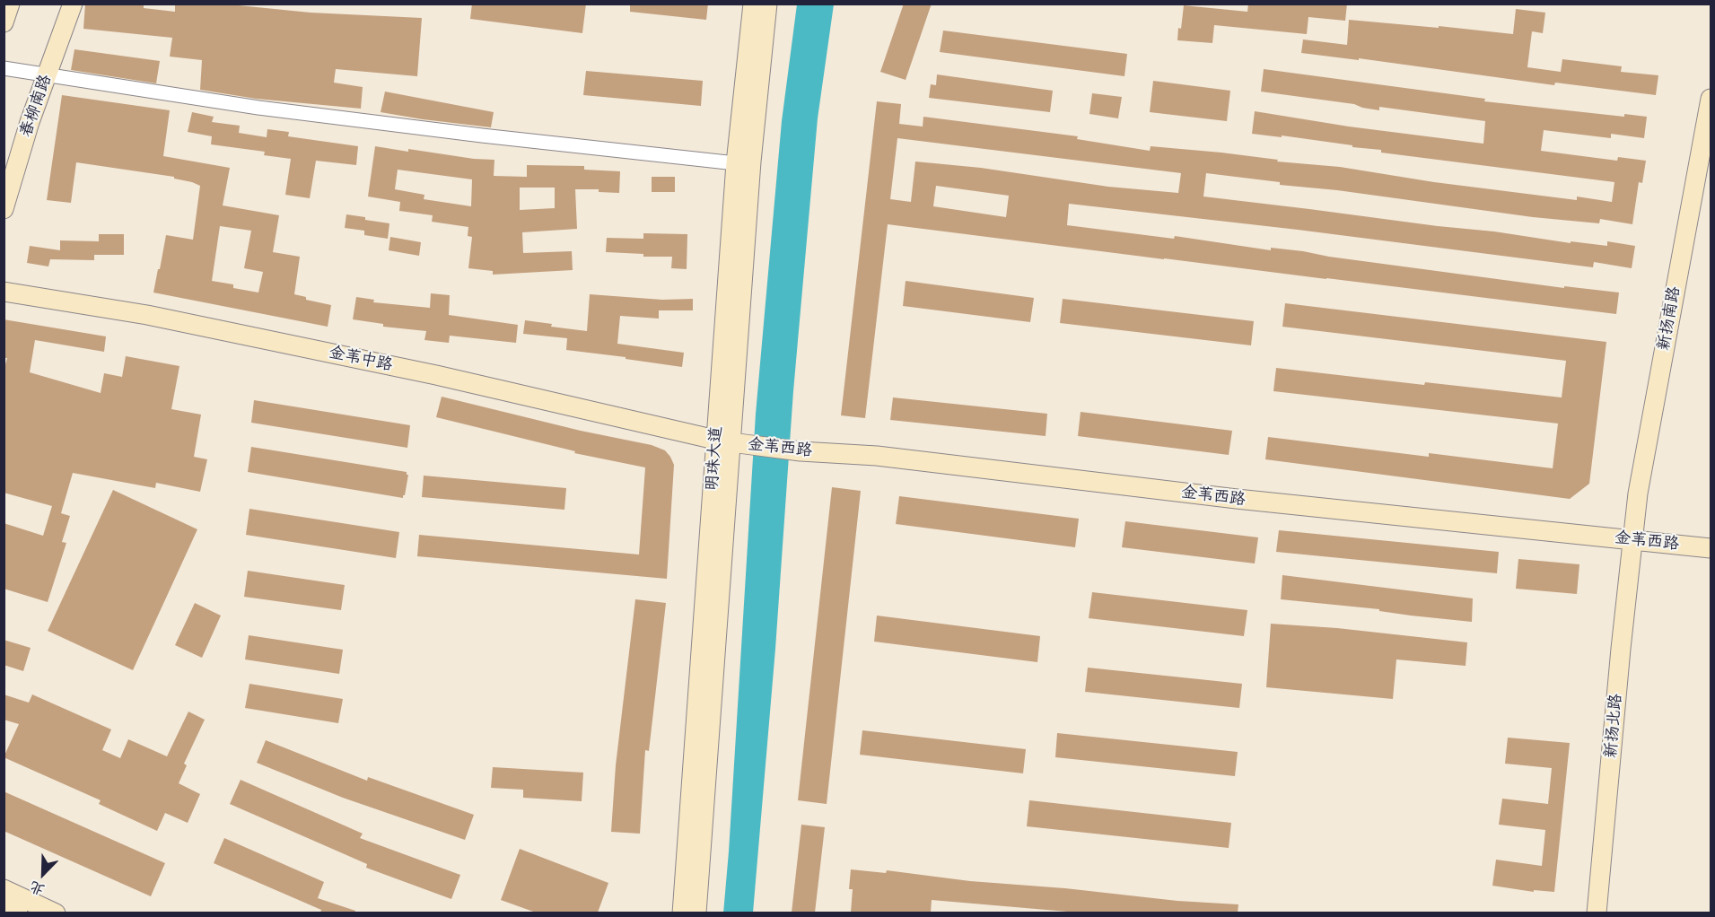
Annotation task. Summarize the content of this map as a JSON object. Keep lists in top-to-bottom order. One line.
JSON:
{"streets":{"street":["春柳南路","新扬南路","金苇中路","金苇西路","明珠大道","新扬北路"]},"crossings":[["新扬南路","金苇西路"],["新扬南路","新扬北路"],["金苇中路","金苇西路"],["金苇中路","明珠大道"],["金苇西路","明珠大道"],["金苇西路","新扬北路"]],"north":"bottom left"}
